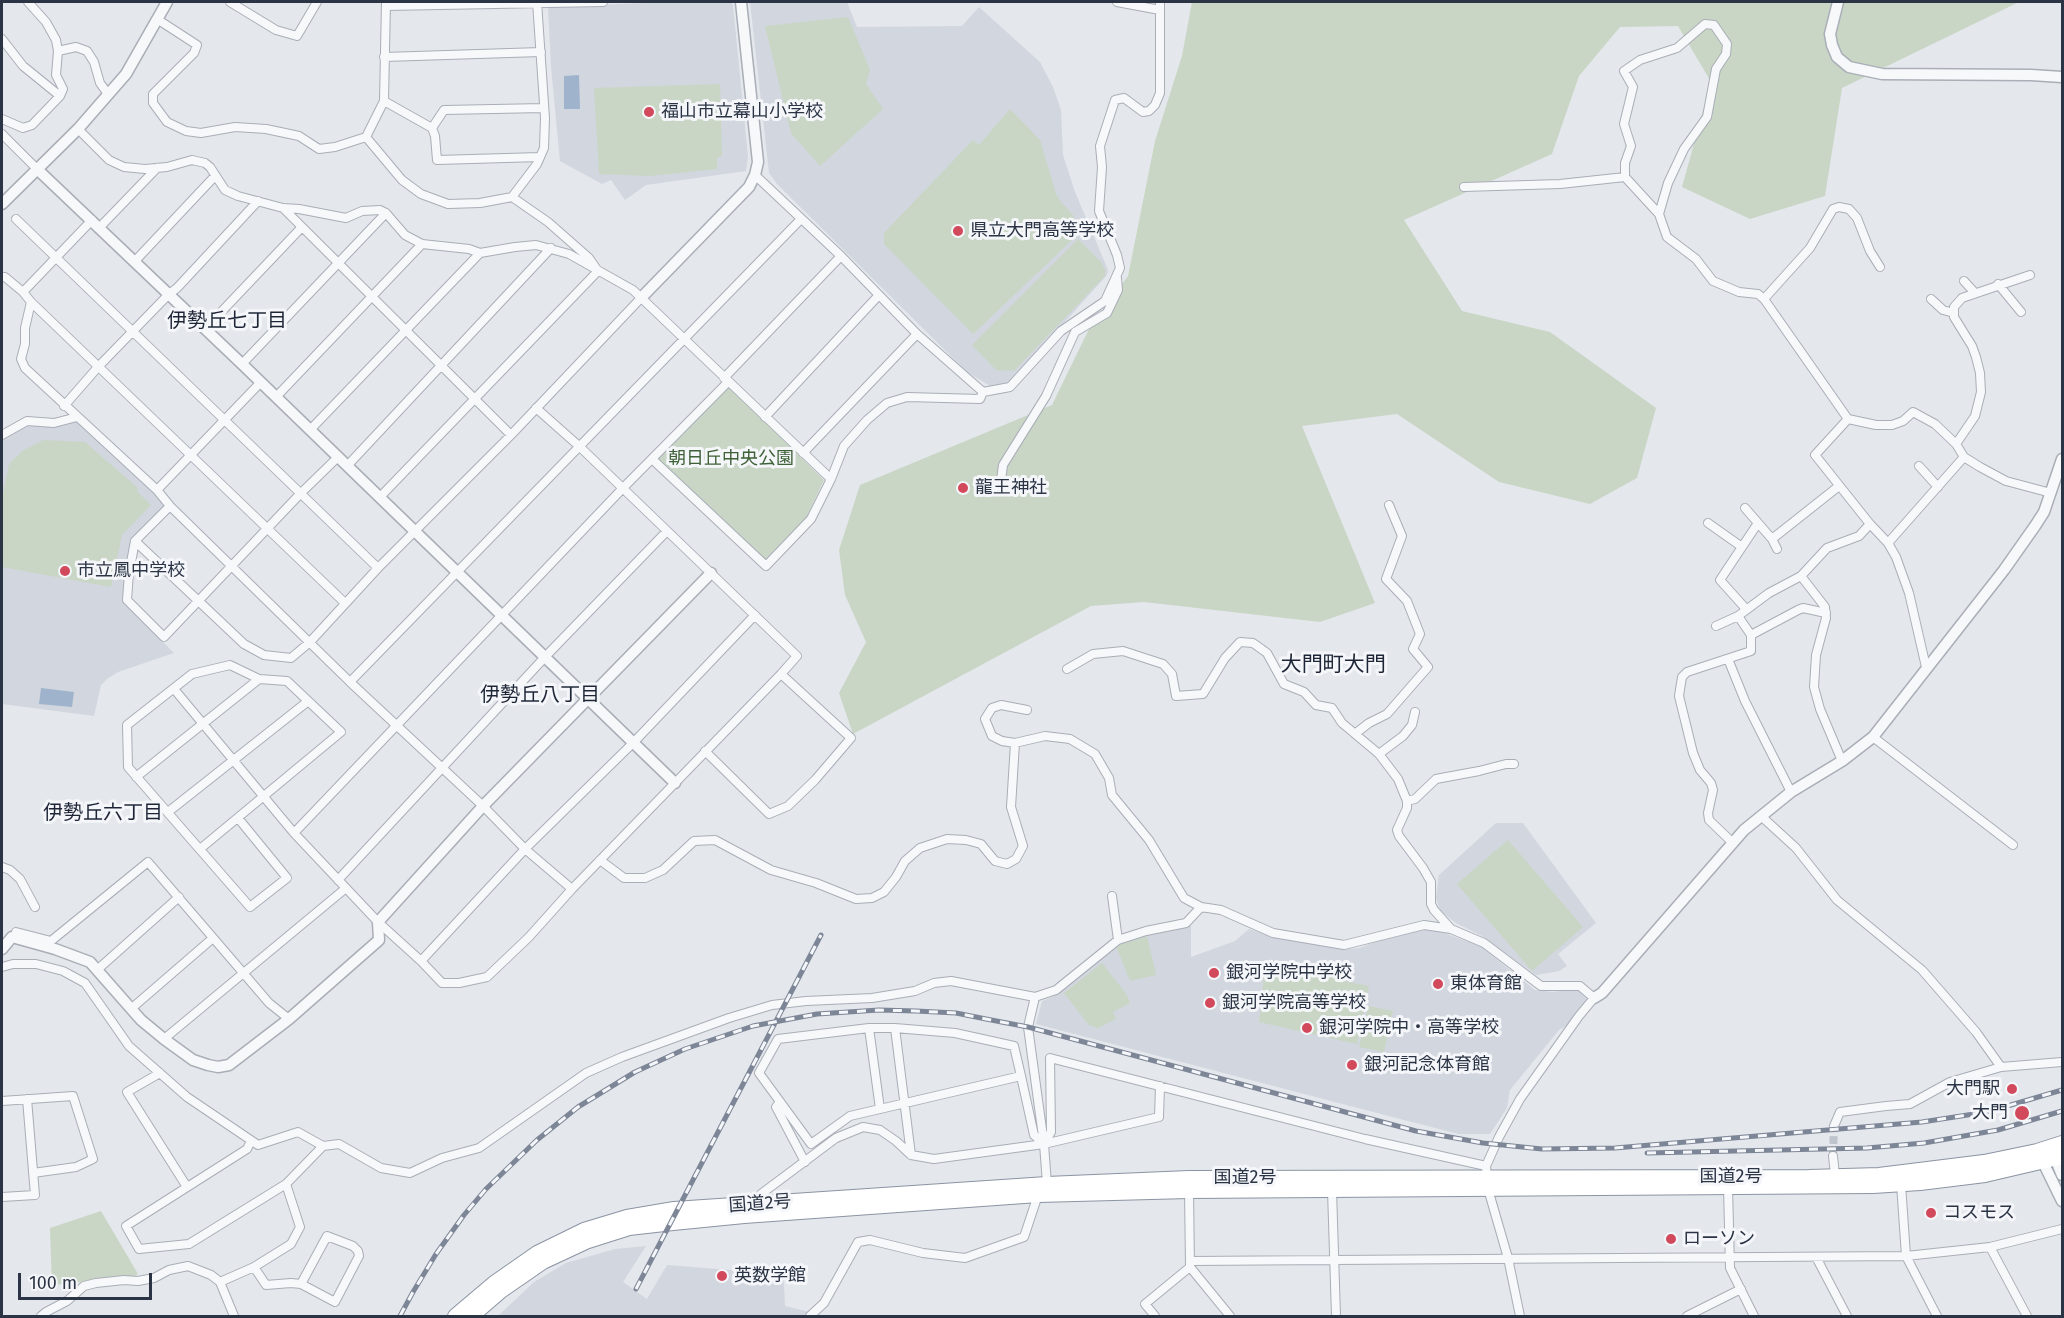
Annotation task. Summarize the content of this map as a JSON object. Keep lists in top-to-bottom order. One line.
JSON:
{"streets":{"highway":["国道2号"]},"districts":["伊勢丘七丁目","大門町大門","伊勢丘八丁目","伊勢丘六丁目"],"parks":["朝日丘中央公園"],"places":["福山市立幕山小学校","県立大門高等学校","龍王神社","市立鳳中学校","銀河学院中学校","東体育館","銀河学院高等学校","銀河学院中・高等学校","銀河記念体育館","大門駅","大門","コスモス","ローソン","英数学館"],"scale_bar":"100 m"}
